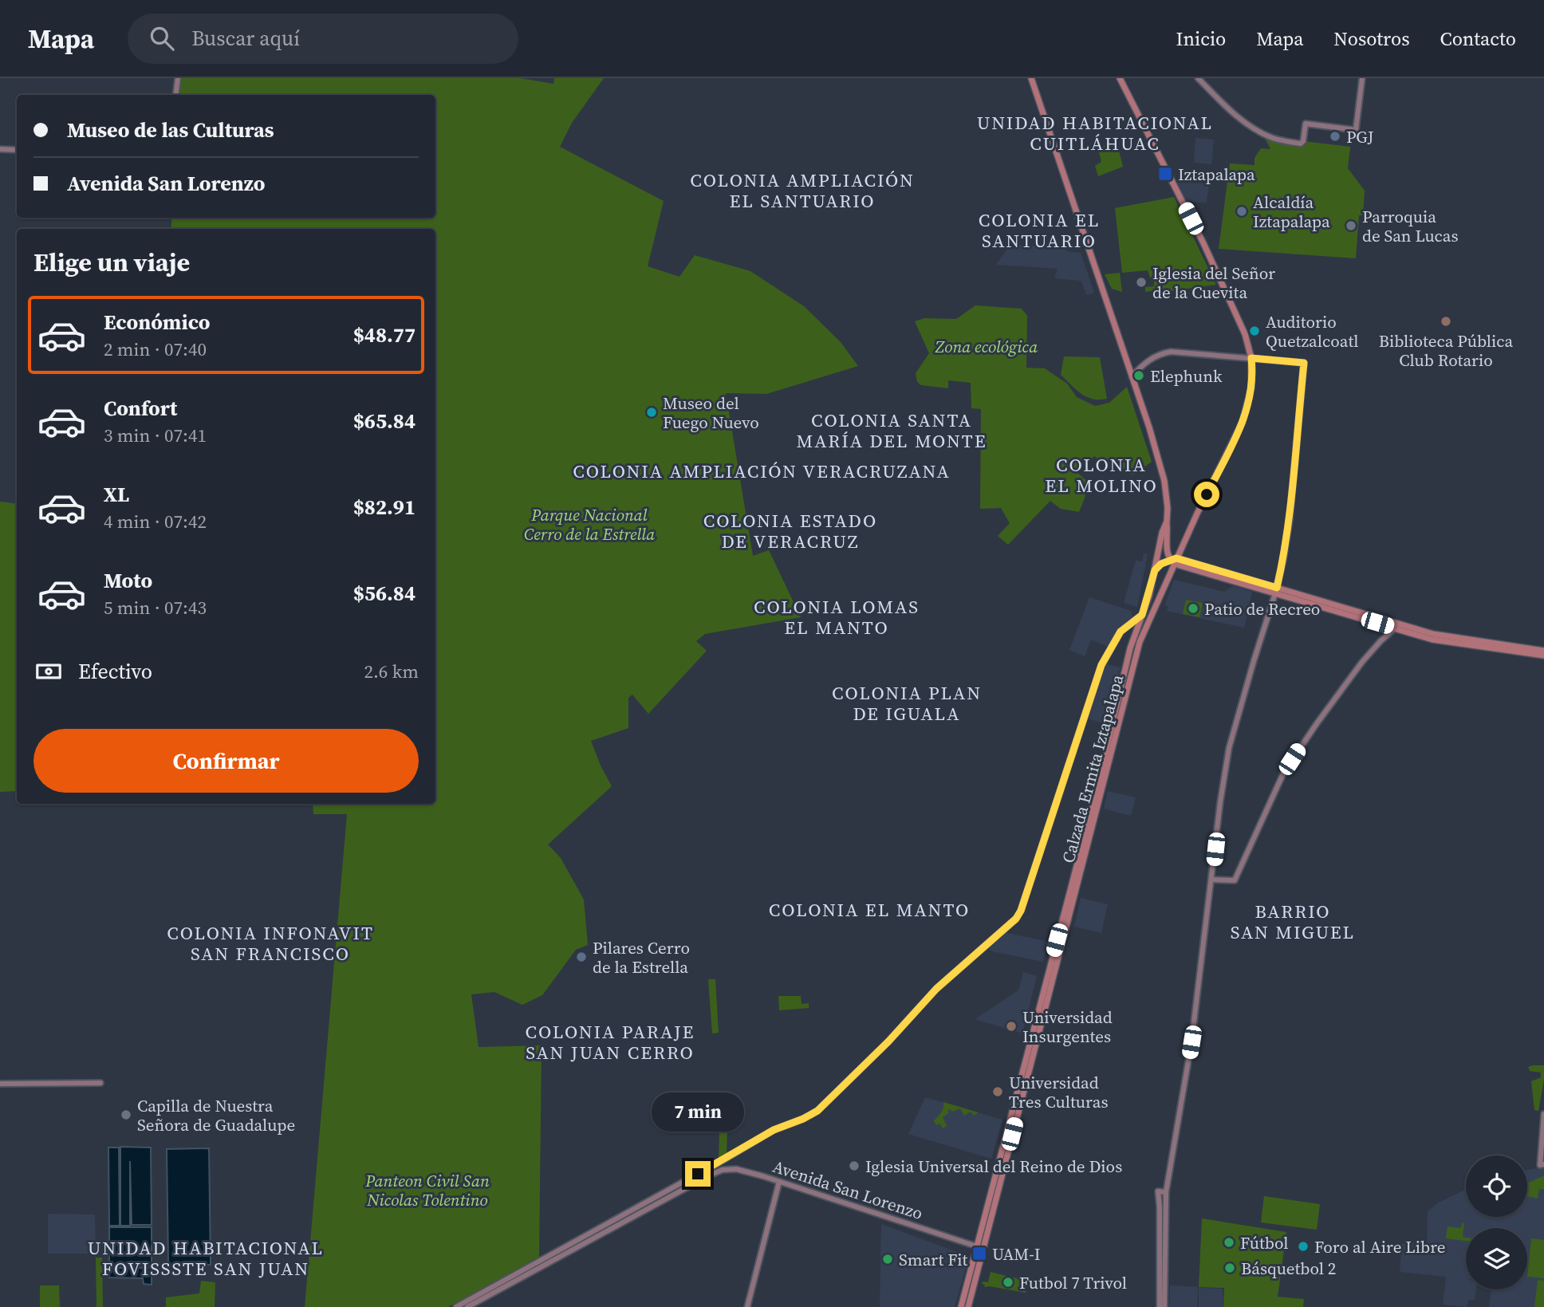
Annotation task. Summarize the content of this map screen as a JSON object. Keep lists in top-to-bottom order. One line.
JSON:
{"streets":{"main road":["Calzada Ermita Iztapalapa"],"street":["Avenida San Lorenzo"]},"crossings":[["Calzada Ermita Iztapalapa","Avenida San Lorenzo"]],"districts":["UNIDAD HABITACIONAL CUITLÁHUAC","COLONIA AMPLIACIÓN EL SANTUARIO","COLONIA EL SANTUARIO","COLONIA SANTA MARÍA DEL MONTE","COLONIA EL MOLINO","COLONIA AMPLIACIÓN VERACRUZANA","COLONIA ESTADO DE VERACRUZ","COLONIA LOMAS EL MANTO","COLONIA PLAN DE IGUALA","COLONIA EL MANTO","BARRIO SAN MIGUEL","COLONIA INFONAVIT SAN FRANCISCO","COLONIA PARAJE SAN JUAN CERRO","UNIDAD HABITACIONAL FOVISSSTE SAN JUAN"],"parks":["Zona ecológica","Parque Nacional Cerro de la Estrella","Panteon Civil San Nicolas Tolentino"],"places":{"other":["PGJ","Alcaldía Iztapalapa","Parroquia de San Lucas","Iglesia del Señor de la Cuevita","Biblioteca Pública Club Rotario","Auditorio Quetzalcoatl","Elephunk","Museo del Fuego Nuevo","Patio de Recreo","Pilares Cerro de la Estrella","Universidad Insurgentes","Universidad Tres Culturas","Capilla de Nuestra Señora de Guadalupe","Iglesia Universal del Reino de Dios","Fútbol","Foro al Aire Libre","Smart Fit","Básquetbol 2","Futbol 7 Trivol"],"transit":["Iztapalapa","UAM-I"]},"page":{"header":"Mapa","search":"Buscar aquí","nav":["Inicio","Mapa","Nosotros","Contacto"],"banner":["Museo de las Culturas","Avenida San Lorenzo"],"heading":"Elige un viaje","list":[{"name":"Económico","note":"2 min · 07:40","value":"$48.77"},{"name":"Confort","note":"3 min · 07:41","value":"$65.84"},{"name":"XL","note":"4 min · 07:42","value":"$82.91"},{"name":"Moto","note":"5 min · 07:43","value":"$56.84"}],"pay":["Efectivo","2.6 km"],"buttons":"Confirmar","bubble":"7 min"}}
